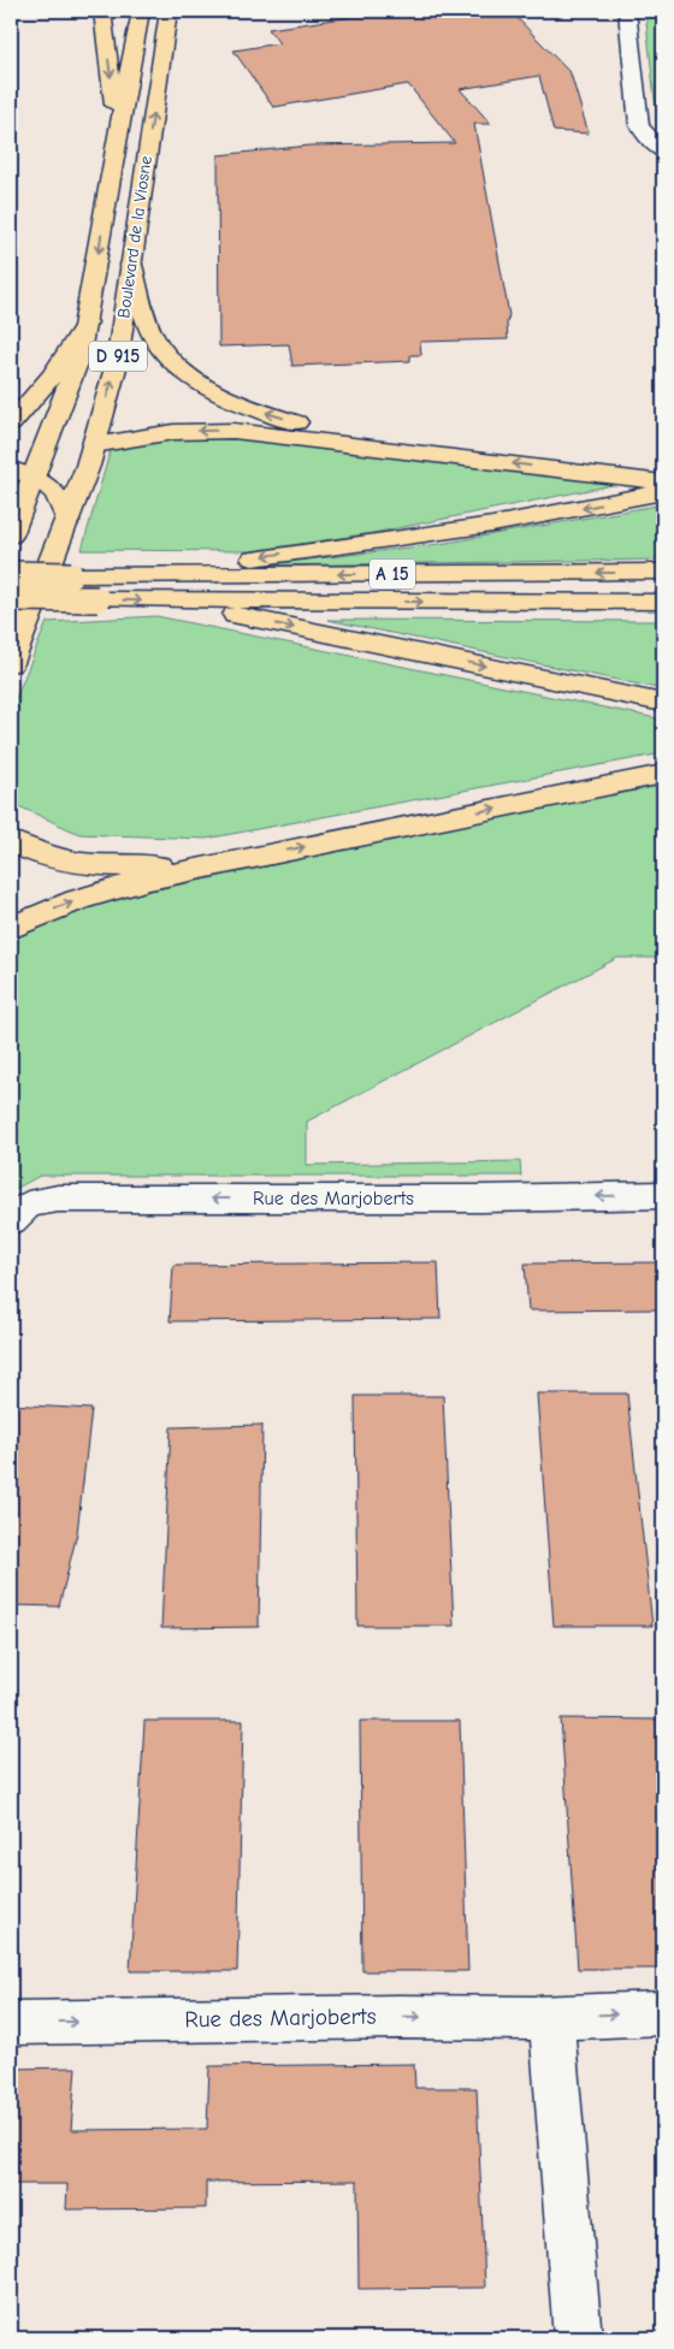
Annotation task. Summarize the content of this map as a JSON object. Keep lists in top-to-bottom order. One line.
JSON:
{"streets":{"main road":["Boulevard de la Viosne","D 915","A 15"],"street":["Rue des Marjoberts"]}}
